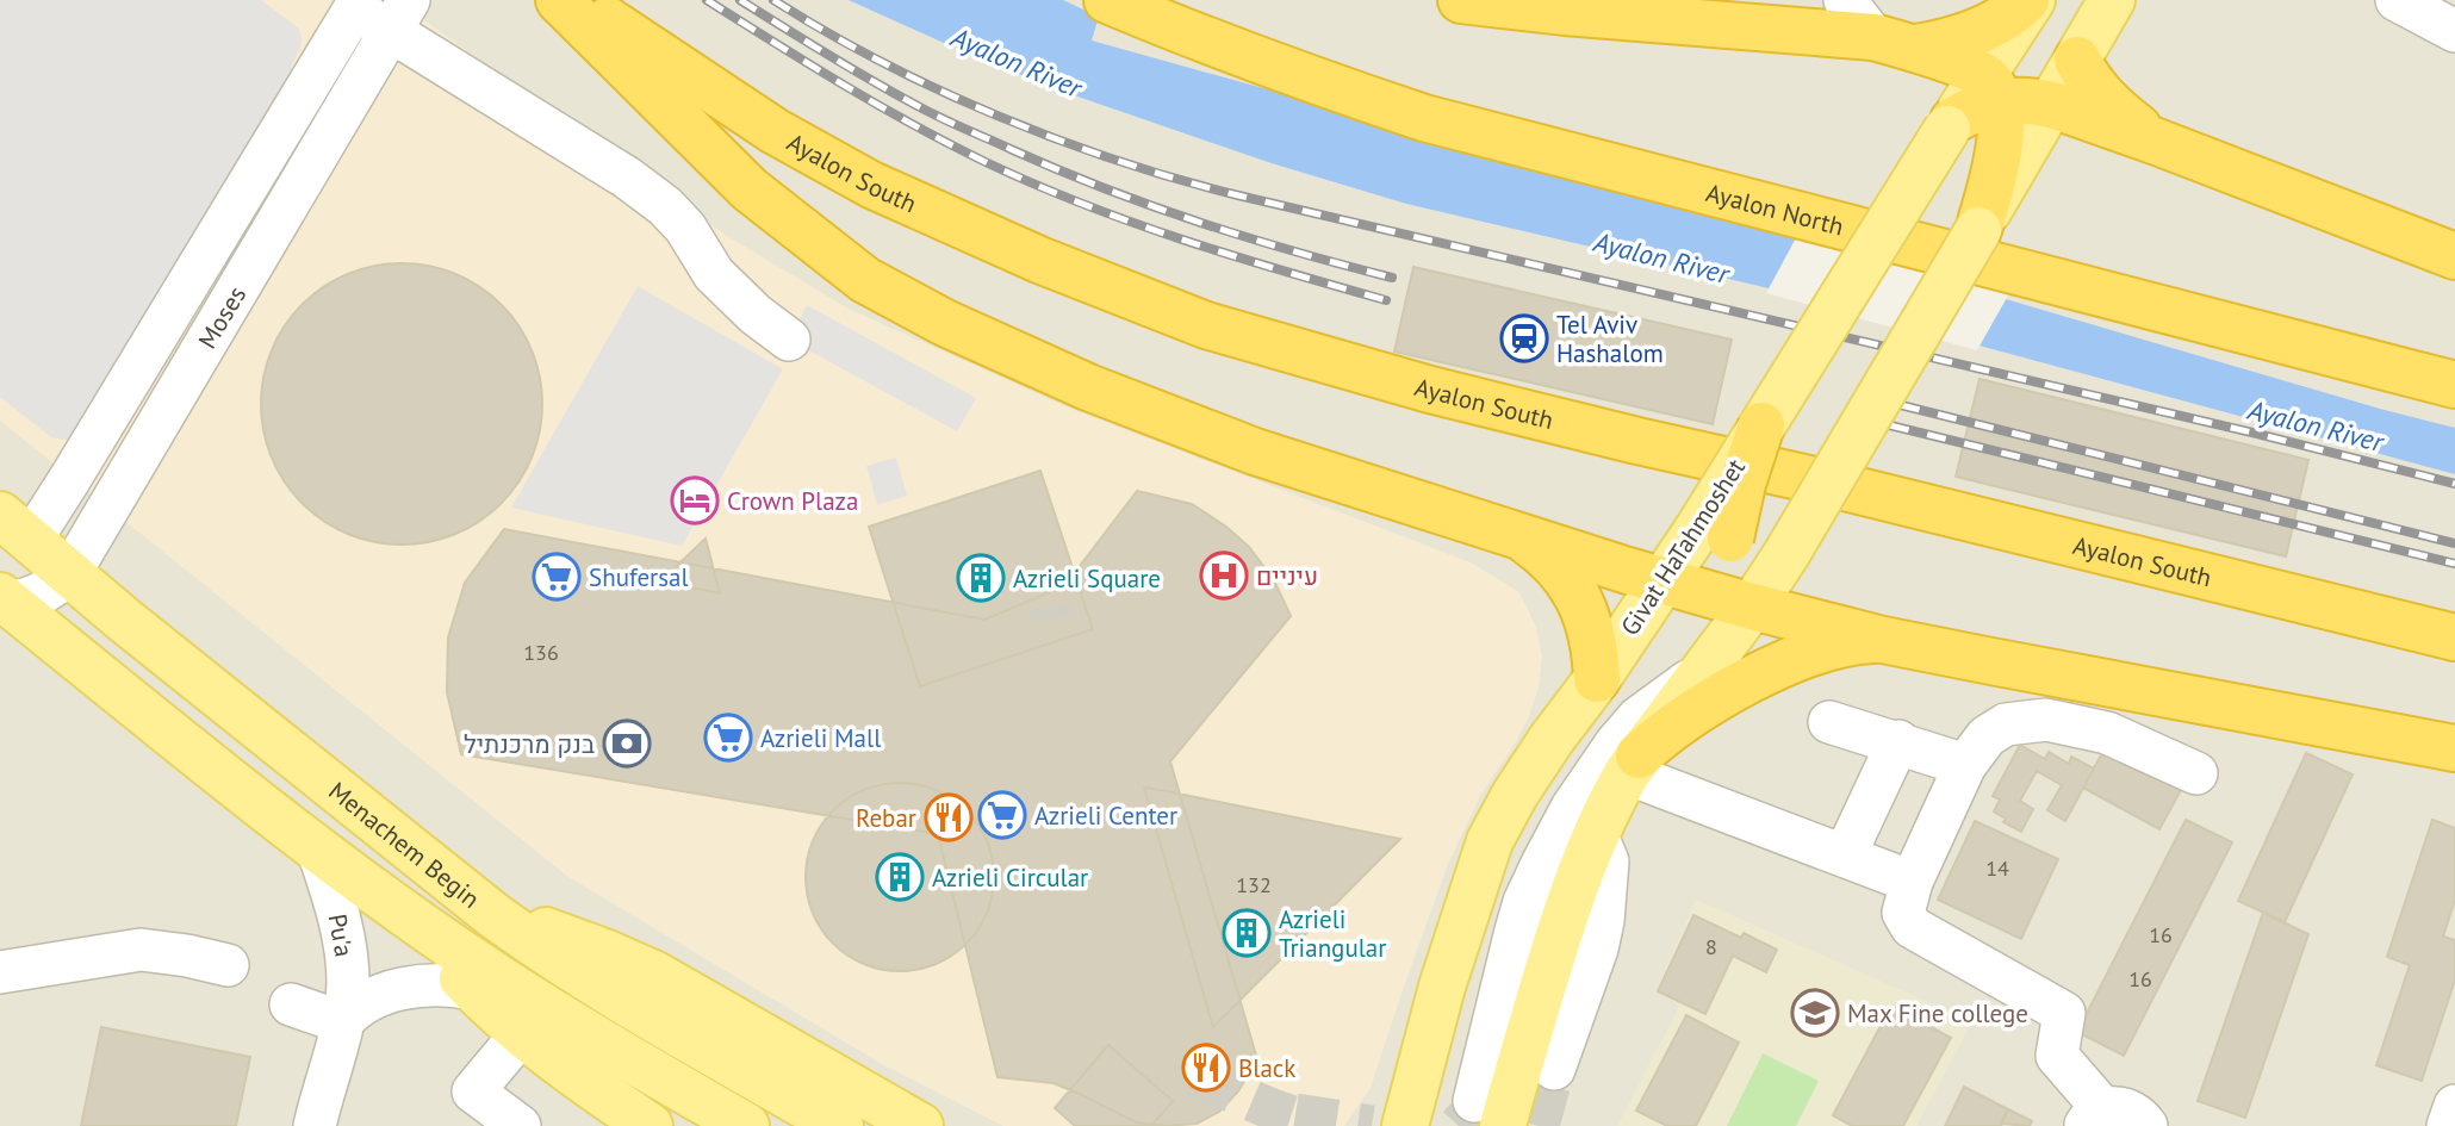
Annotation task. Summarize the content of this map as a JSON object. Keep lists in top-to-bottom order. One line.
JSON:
{"streets":{"highway":["Ayalon South","Ayalon North"],"main road":["Givat HaTahmoshet","Menachem Begin"],"street":["Moses","Pu'a"]},"crossings":[["Moses","Menachem Begin"],["Menachem Begin","Pu'a"]],"water":["Ayalon River"],"places":{"station":["Tel Aviv Hashalom"],"hotel":["Crown Plaza"],"hospital":["עיניים"],"supermarket":["Shufersal","Azrieli Mall","Azrieli Center"],"building":["Azrieli Square","Azrieli Circular","Azrieli Triangular"],"bank":["בנק מרכנתיל"],"restaurant":["Rebar","Black"],"school or university":["Max Fine college"]},"house_numbers":["136","14","132","16","8","16"]}
